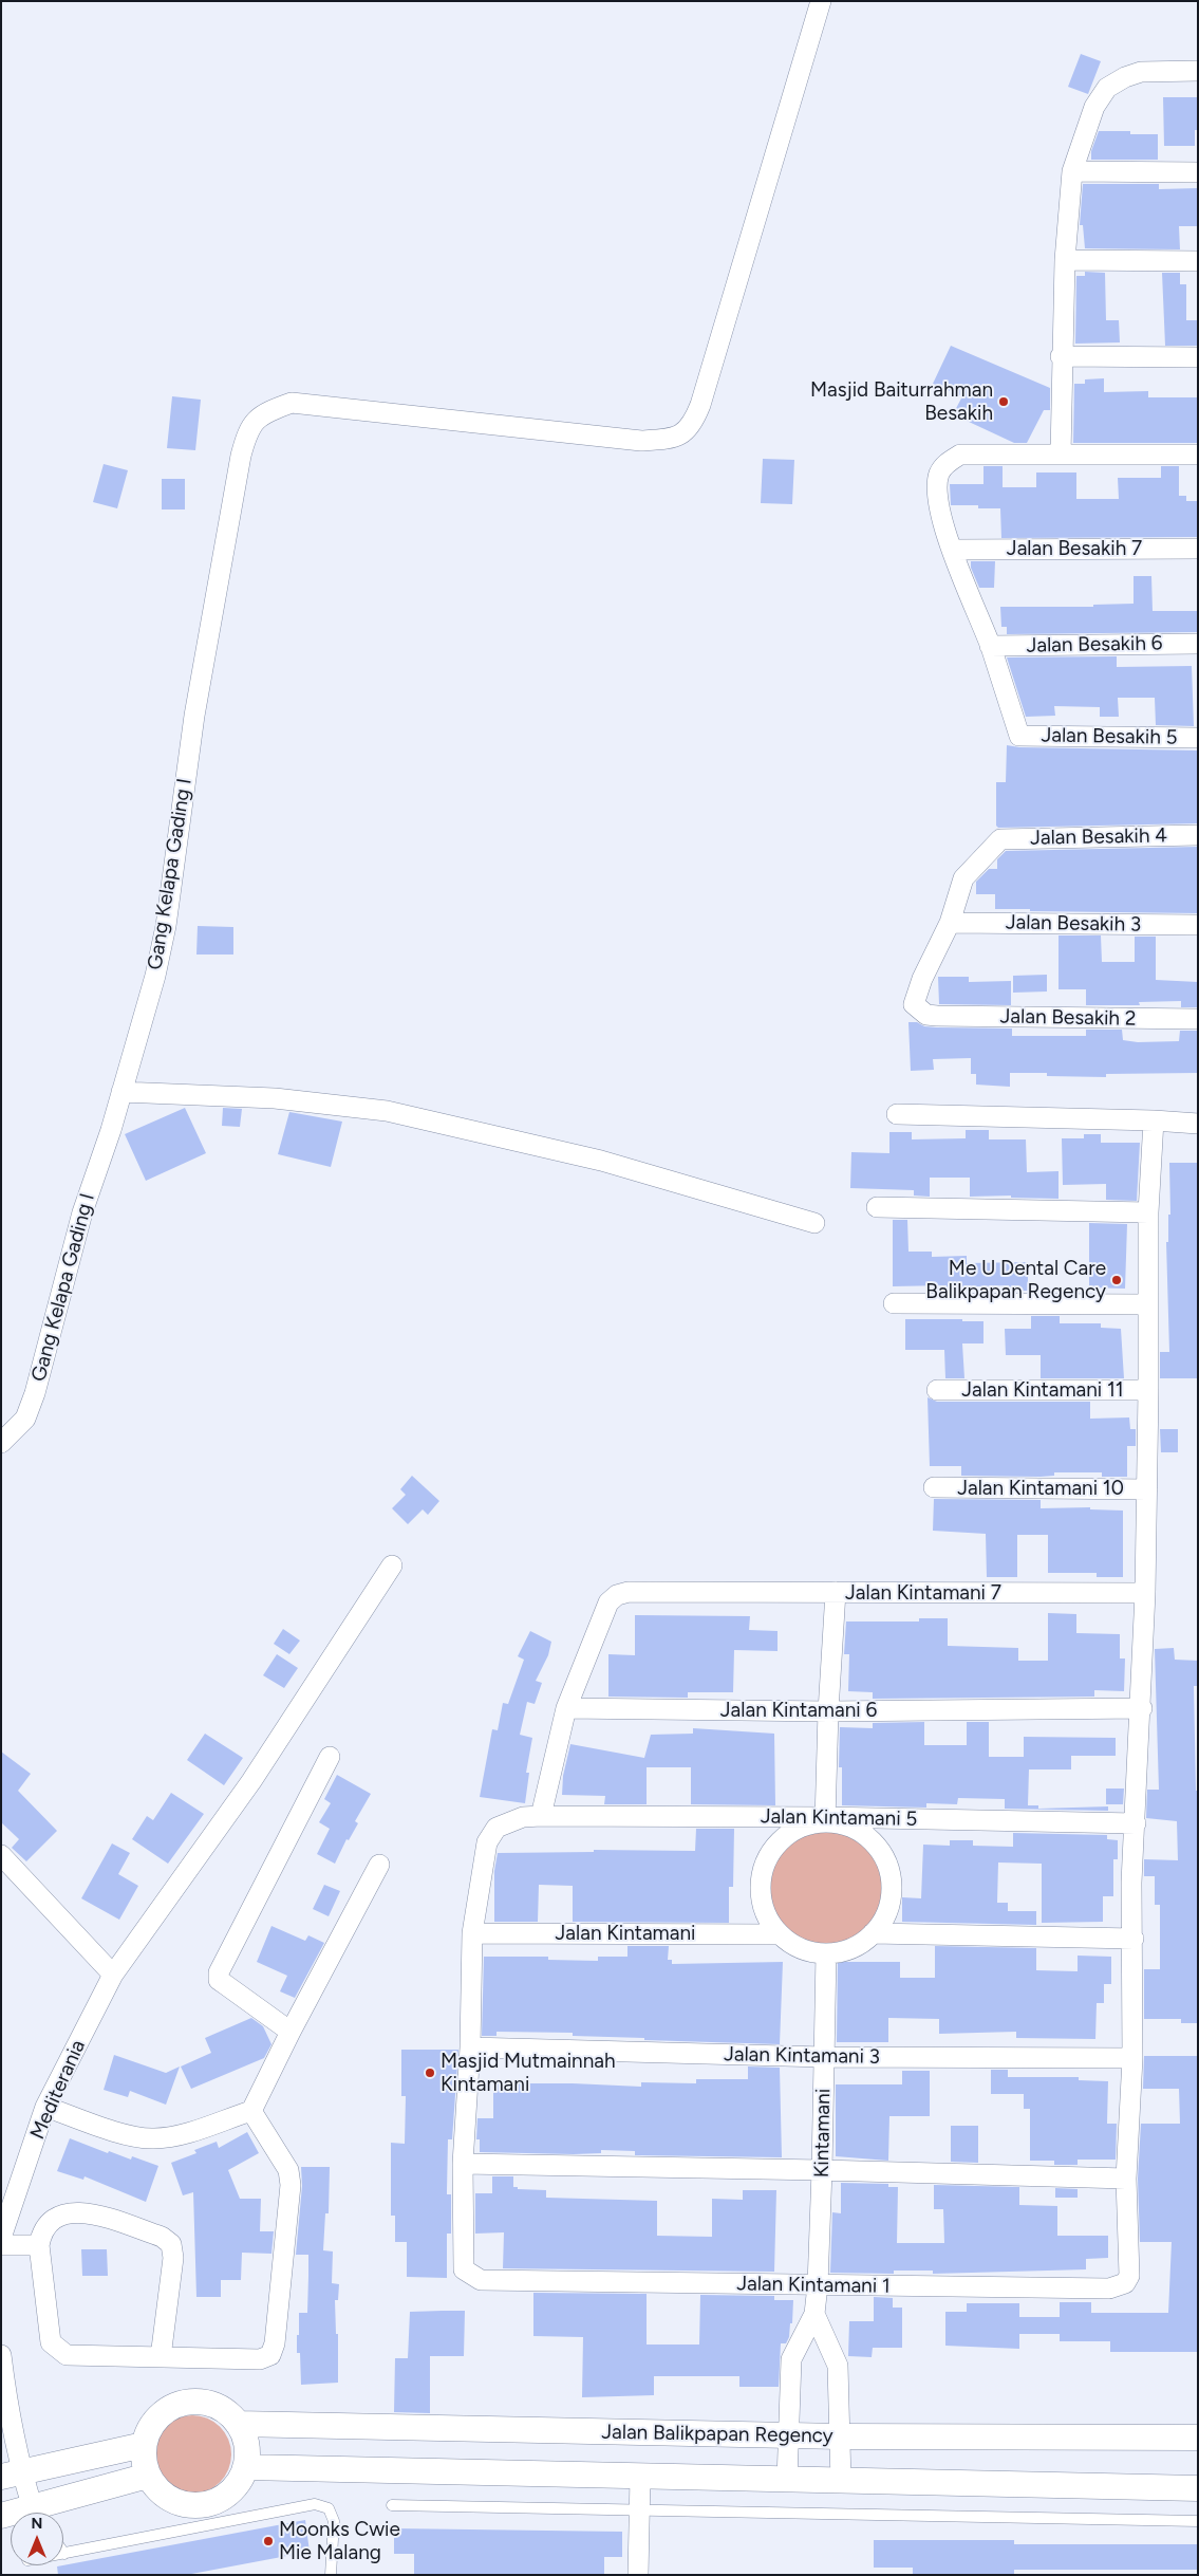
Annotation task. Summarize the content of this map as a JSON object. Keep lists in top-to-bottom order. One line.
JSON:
{"streets":{"street":["Jalan Besakih 7","Jalan Besakih 6","Jalan Besakih 5","Jalan Besakih 4","Gang Kelapa Gading I","Jalan Besakih 3","Jalan Besakih 2","Jalan Kintamani 11","Jalan Kintamani 10","Jalan Kintamani 7","Jalan Kintamani 6","Jalan Kintamani 5","Jalan Kintamani","Jalan Kintamani 3","Mediterania","Kintamani","Jalan Kintamani 1","Jalan Balikpapan Regency"]},"crossings":[["Jalan Besakih 6","Jalan Besakih 5"],["Jalan Besakih 4","Jalan Besakih 3"],["Jalan Besakih 4","Jalan Besakih 2"],["Jalan Besakih 3","Jalan Besakih 2"],["Jalan Kintamani 7","Jalan Kintamani 6"],["Jalan Kintamani 7","Jalan Kintamani 5"],["Jalan Kintamani 7","Jalan Kintamani"],["Jalan Kintamani 7","Kintamani"],["Jalan Kintamani 5","Jalan Kintamani"],["Jalan Kintamani 5","Jalan Kintamani 3"],["Jalan Kintamani 5","Kintamani"],["Jalan Kintamani 5","Jalan Kintamani 1"],["Jalan Kintamani","Kintamani"],["Jalan Kintamani 3","Kintamani"],["Kintamani","Jalan Kintamani 1"]],"places":["Masjid Baiturrahman Besakih","Me U Dental Care Balikpapan Regency","Masjid Mutmainnah Kintamani","Moonks Cwie Mie Malang"],"north":"top"}
